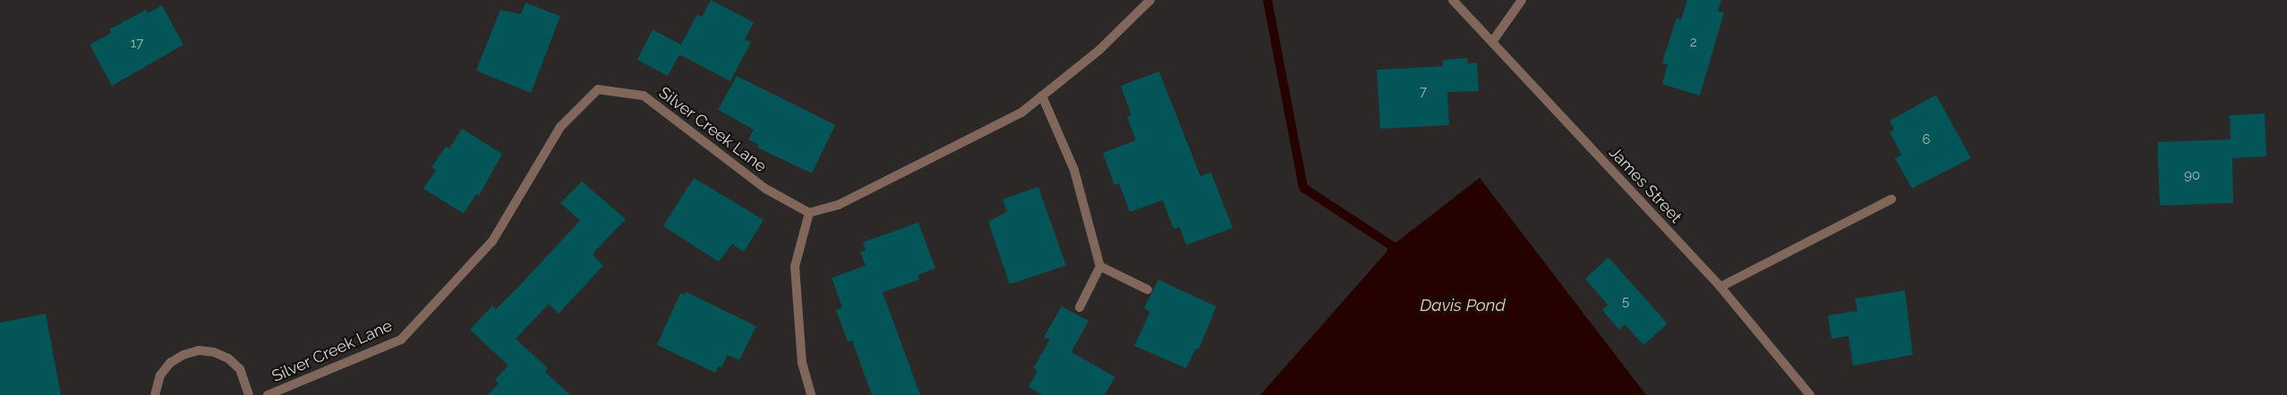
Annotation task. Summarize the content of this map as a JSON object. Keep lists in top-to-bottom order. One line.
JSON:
{"streets":{"street":["Silver Creek Lane","James Street"]},"water":["Davis Pond"],"house_numbers":["2","17","7","6","90","5"]}
